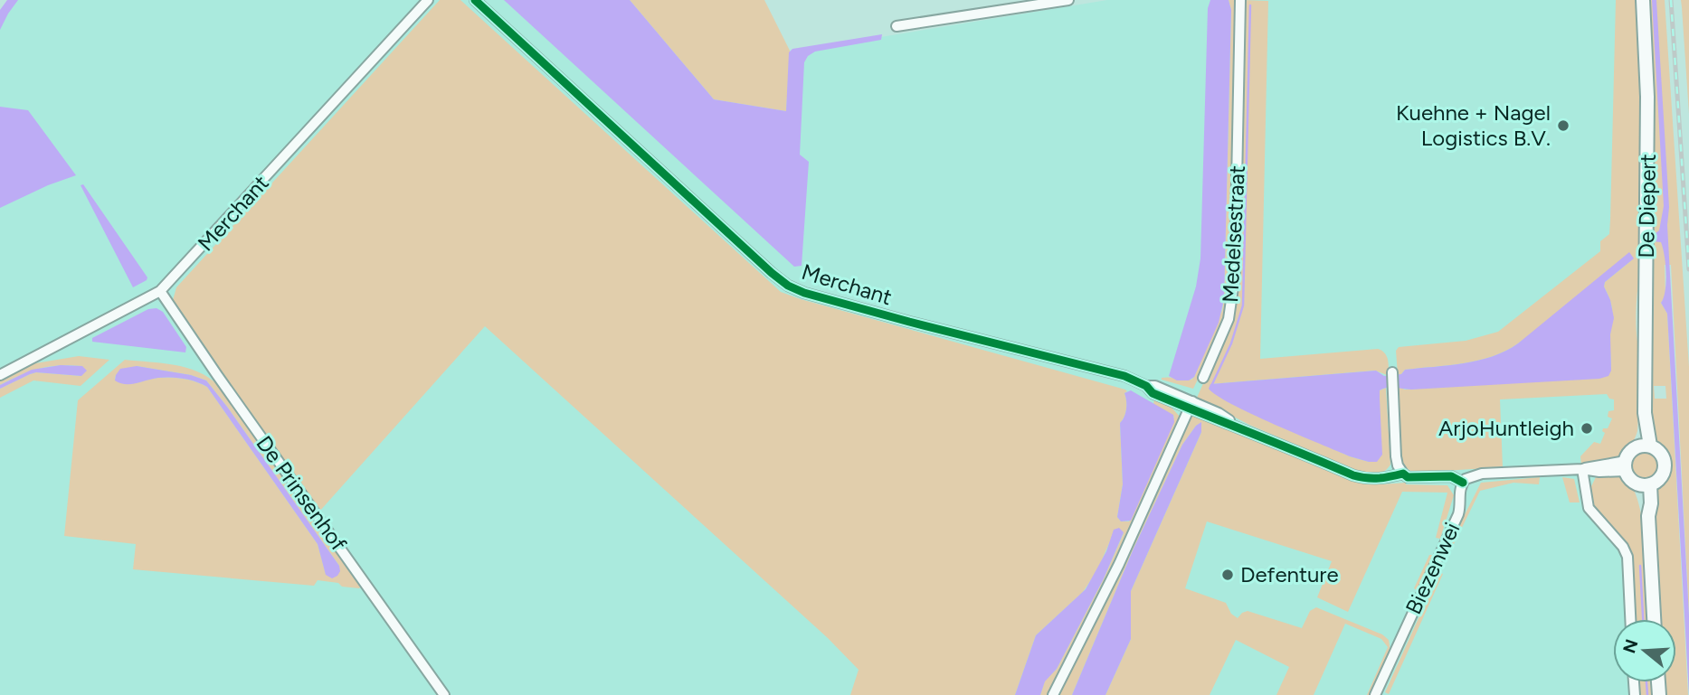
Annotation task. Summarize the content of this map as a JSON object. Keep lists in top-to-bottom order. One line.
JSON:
{"streets":{"main road":["De Diepert"],"street":["Merchant","Medelsestraat","De Prinsenhof","Biezenwei"]},"crossings":[["Merchant","De Prinsenhof"]],"places":["Kuehne + Nagel Logistics B.V.","ArjoHuntleigh","Defenture"],"north":"left"}
